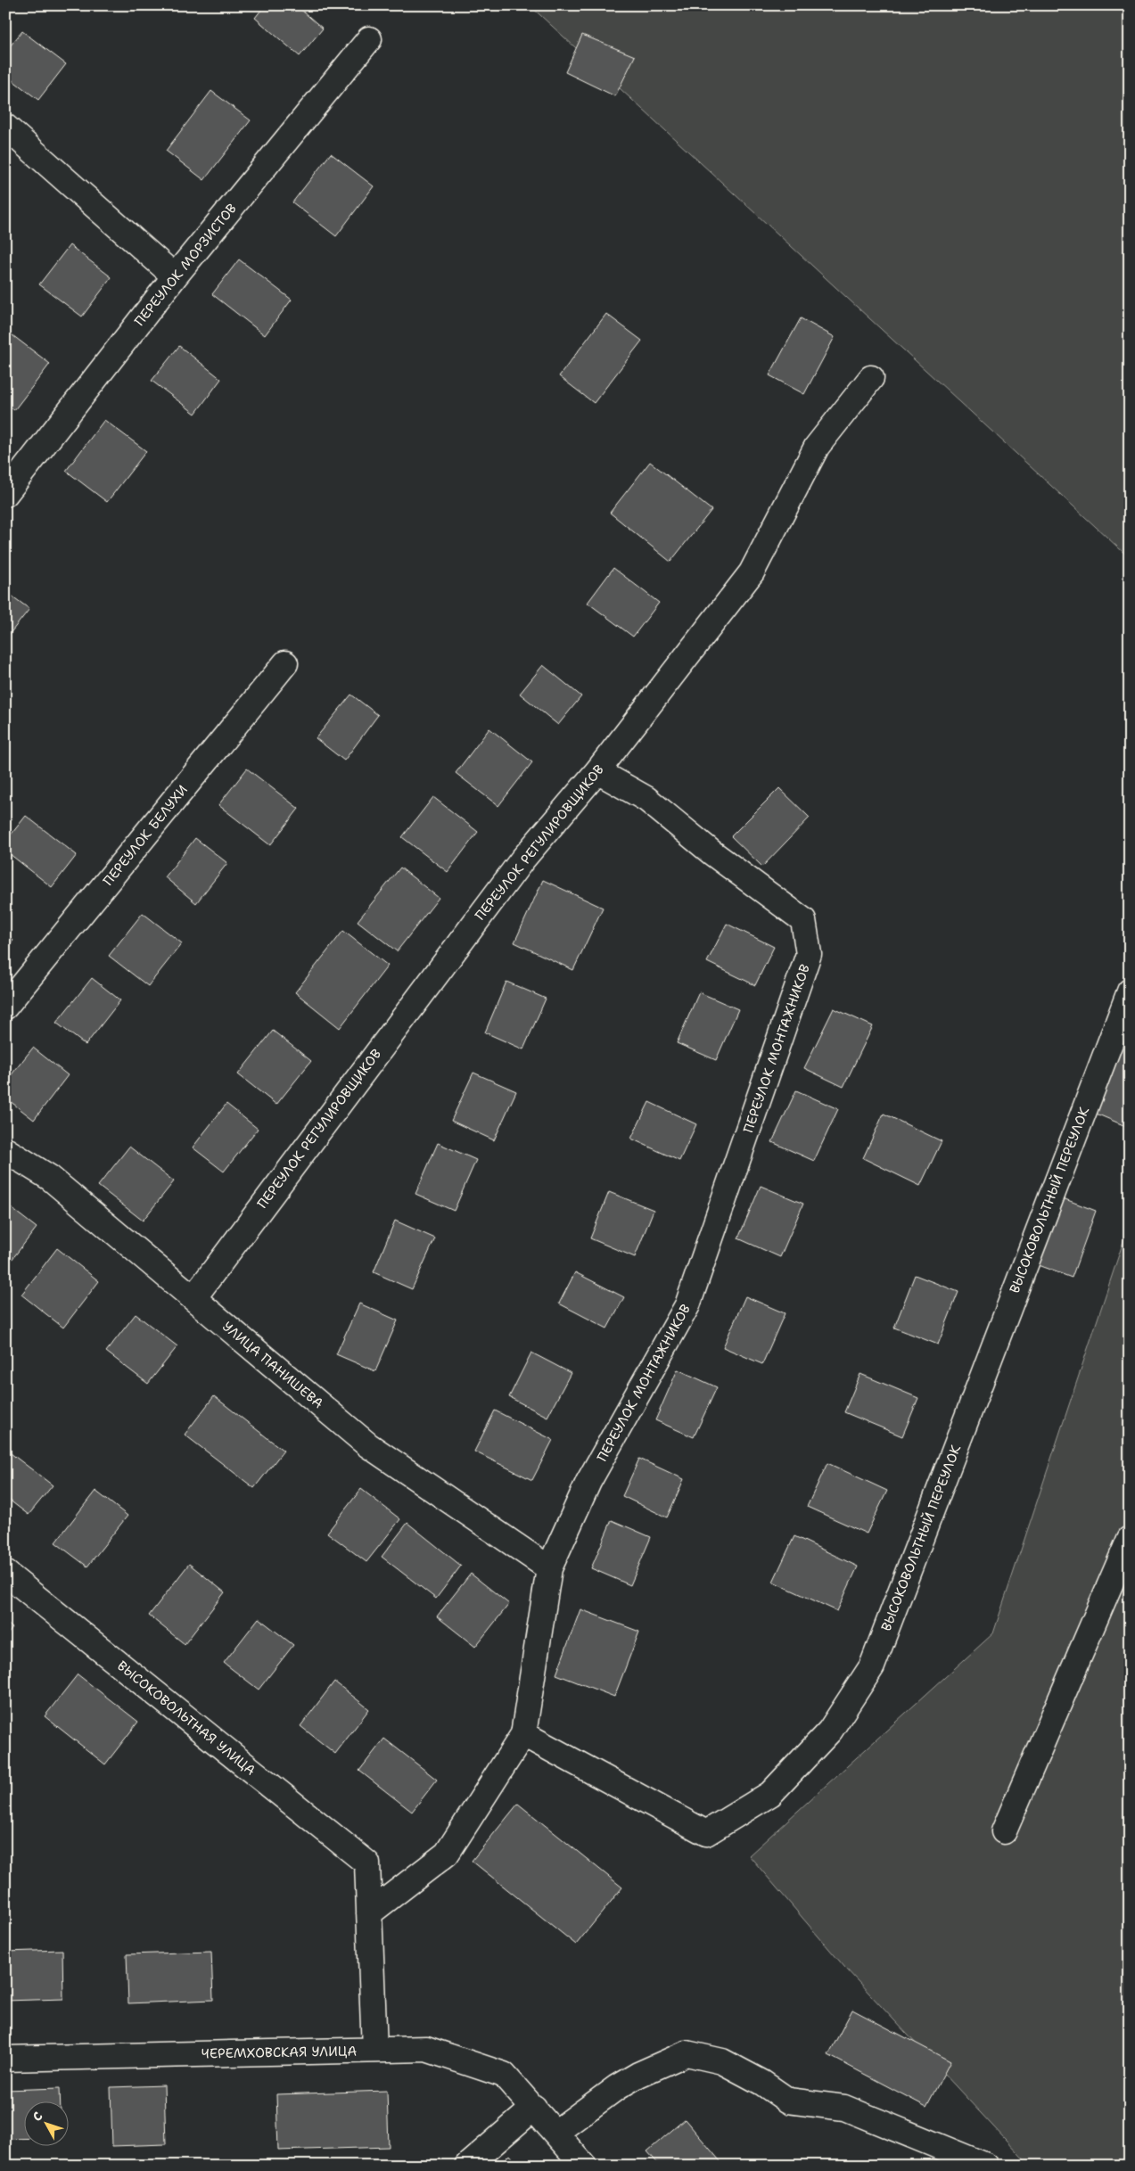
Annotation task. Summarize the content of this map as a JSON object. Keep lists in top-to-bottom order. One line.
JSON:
{"streets":{"street":["ПЕРЕУЛОК МОРЗИСТОВ","ПЕРЕУЛОК БЕЛУХИ","ПЕРЕУЛОК РЕГУЛИРОВЩИКОВ","ПЕРЕУЛОК МОНТАЖНИКОВ","ВЫСОКОВОЛЬТНЫЙ ПЕРЕУЛОК","УЛИЦА ПАНИШЕВА","ВЫСОКОВОЛЬТНАЯ УЛИЦА","ЧЕРЕМХОВСКАЯ УЛИЦА"]},"crossings":[["ПЕРЕУЛОК РЕГУЛИРОВЩИКОВ","ПЕРЕУЛОК МОНТАЖНИКОВ"],["ПЕРЕУЛОК РЕГУЛИРОВЩИКОВ","УЛИЦА ПАНИШЕВА"],["ПЕРЕУЛОК МОНТАЖНИКОВ","ВЫСОКОВОЛЬТНЫЙ ПЕРЕУЛОК"],["ПЕРЕУЛОК МОНТАЖНИКОВ","УЛИЦА ПАНИШЕВА"],["ПЕРЕУЛОК МОНТАЖНИКОВ","ВЫСОКОВОЛЬТНАЯ УЛИЦА"]],"north":"top left"}
